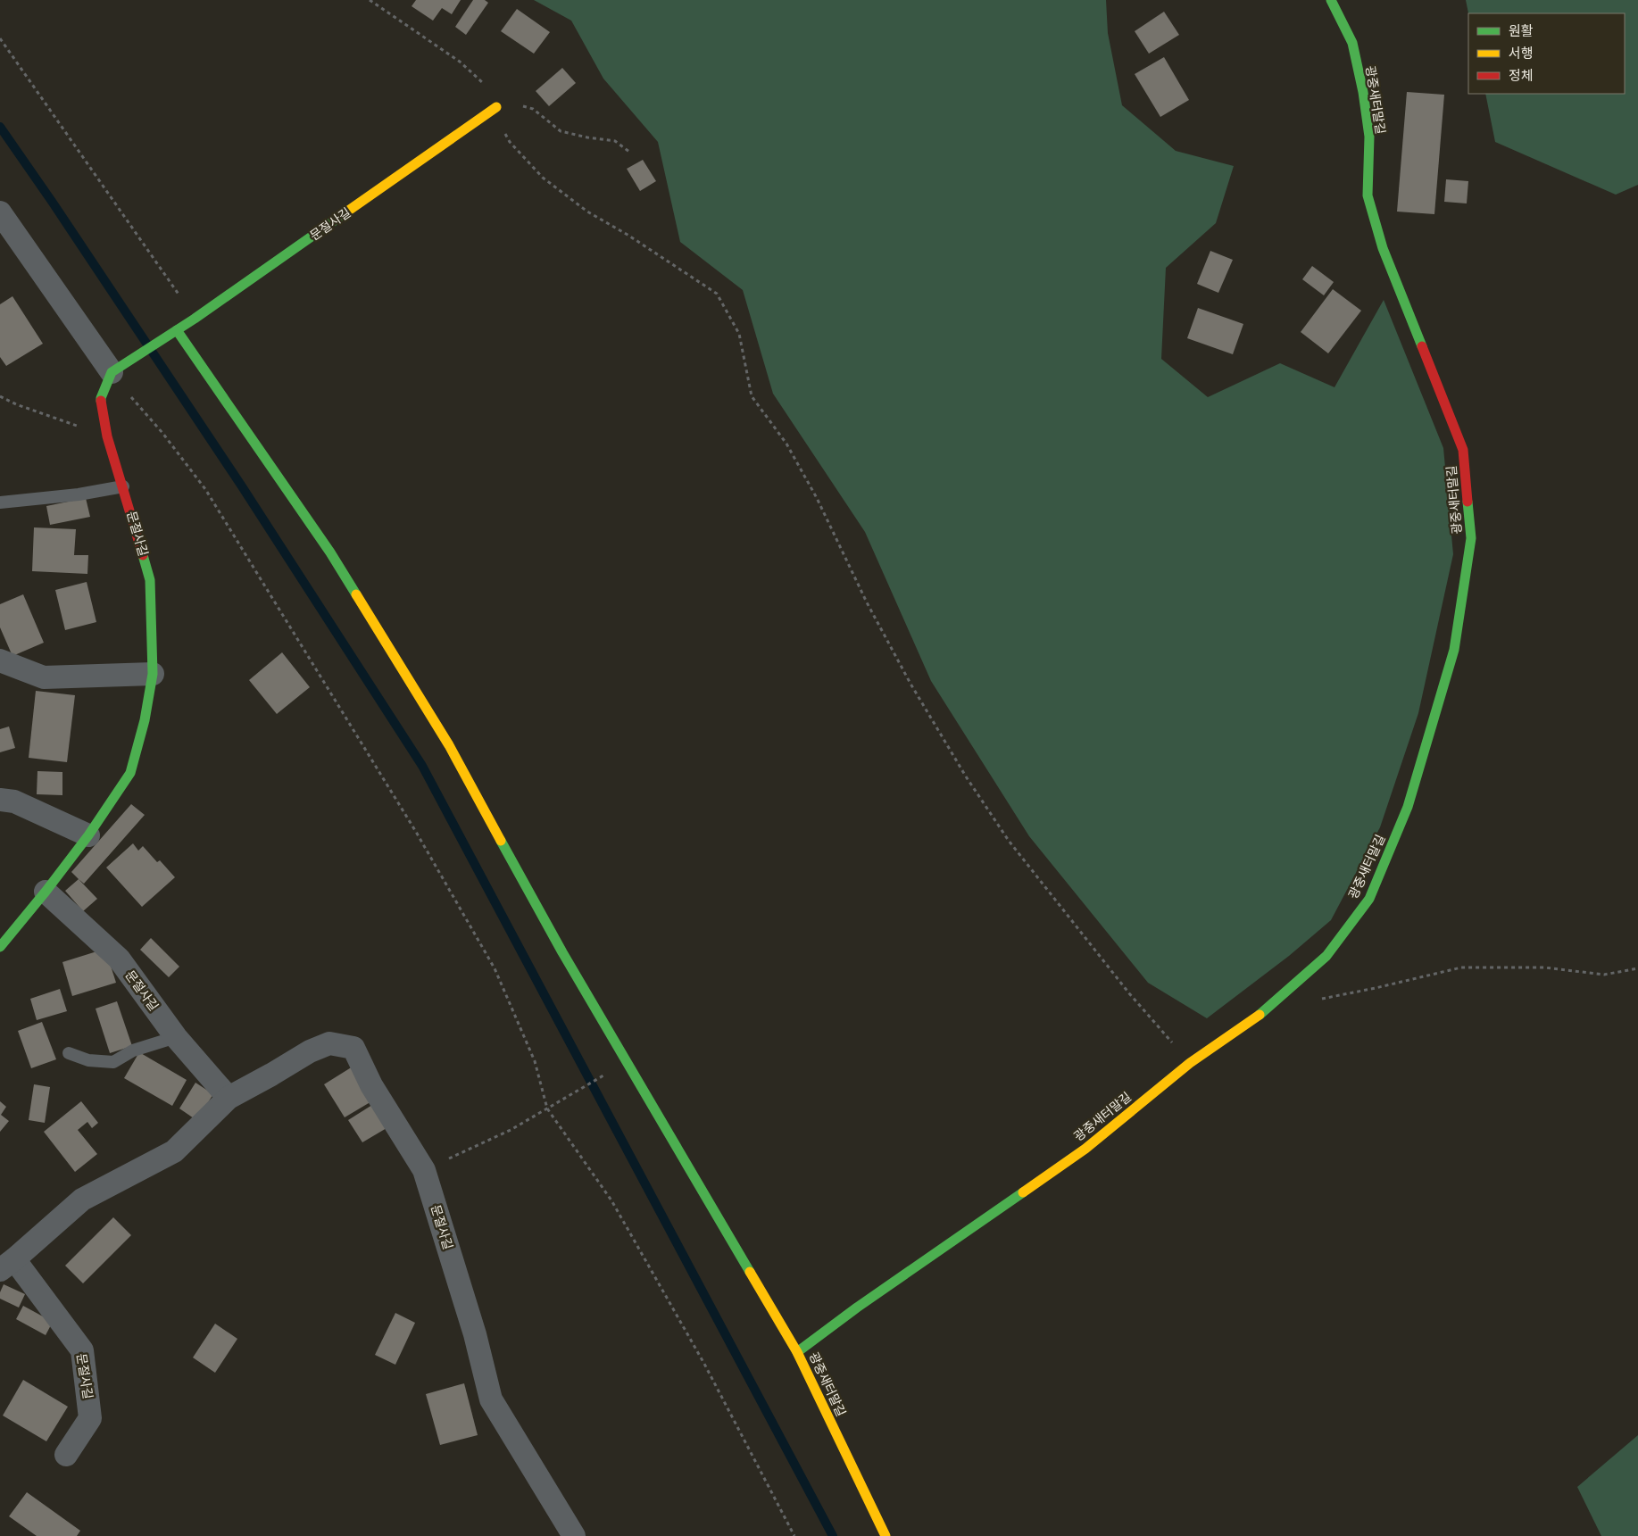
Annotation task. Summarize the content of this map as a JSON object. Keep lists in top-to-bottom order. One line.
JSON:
{"streets":{"street":["광중새터말길","문절사길"]},"legend":["원활","서행","정체"]}
